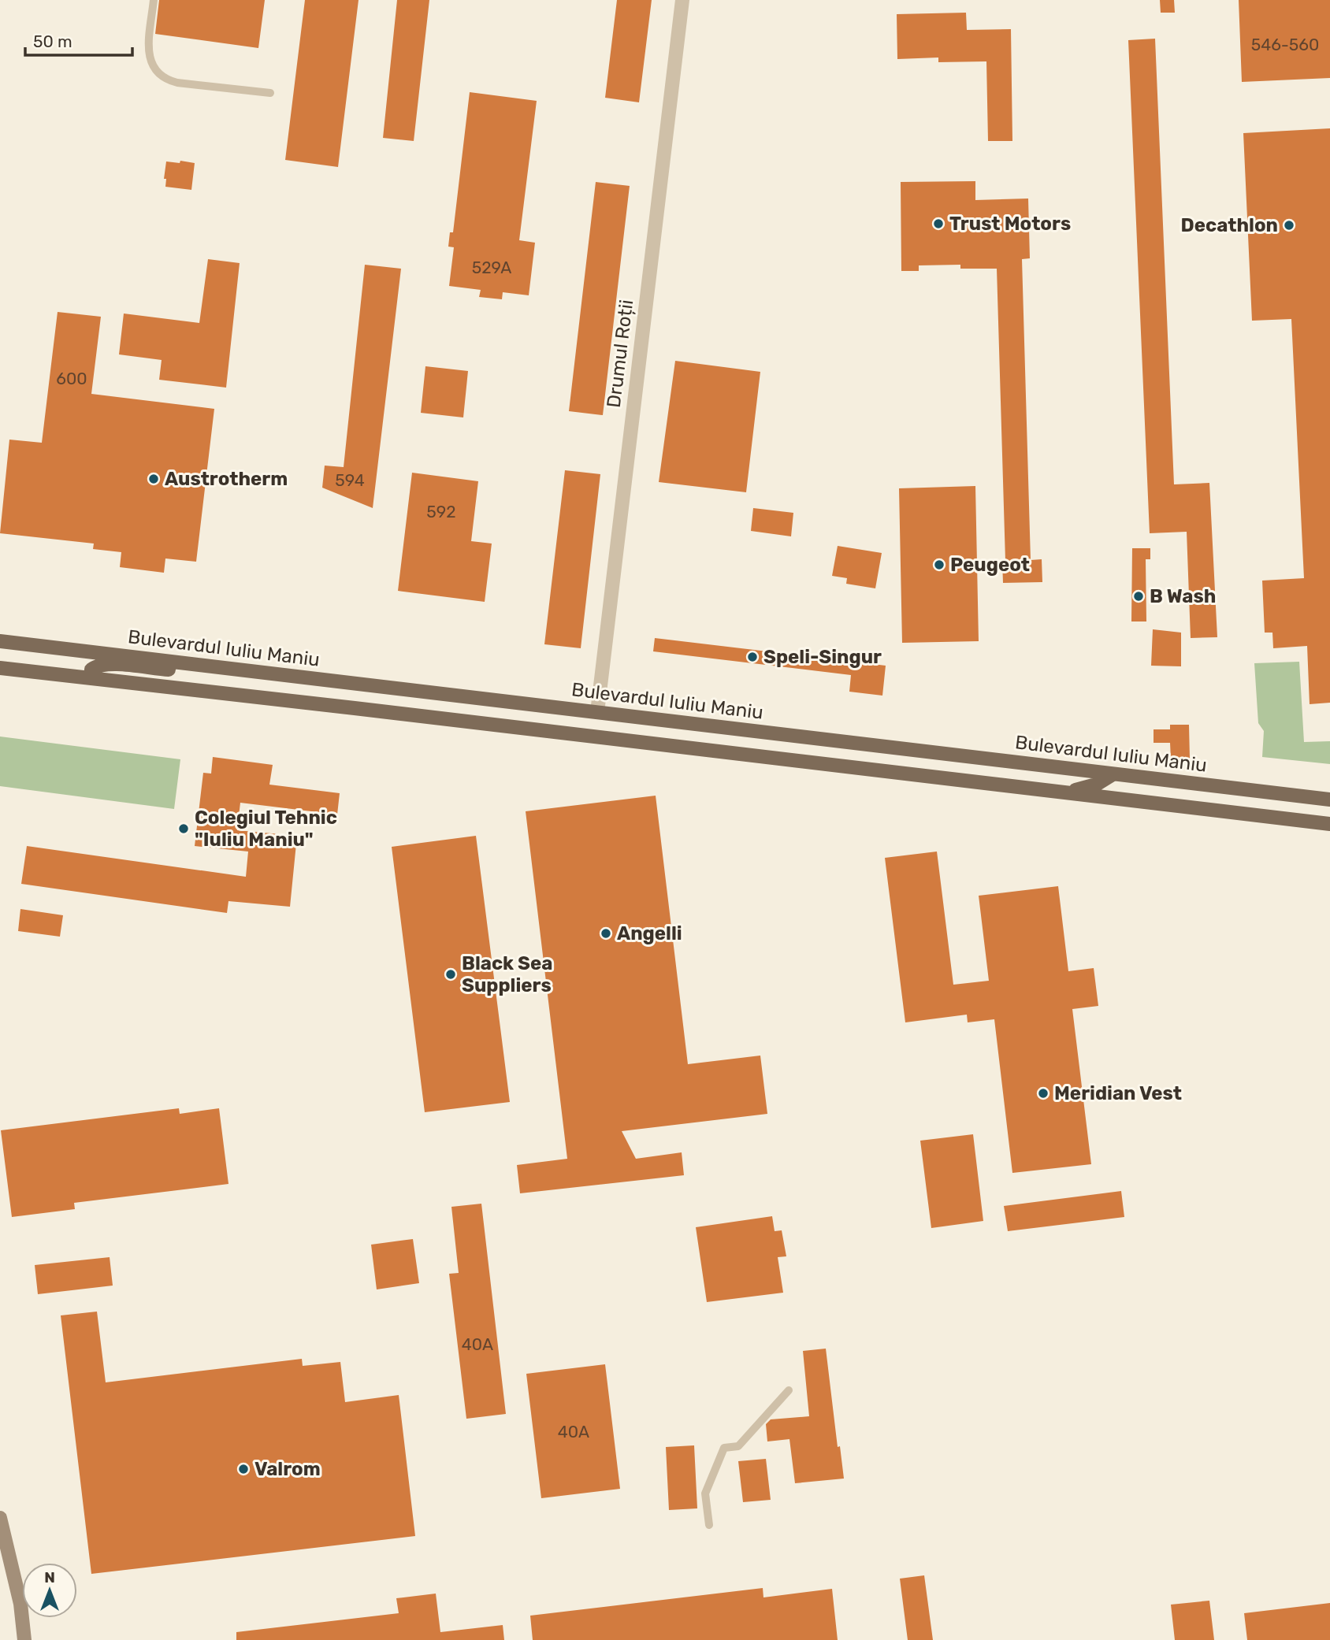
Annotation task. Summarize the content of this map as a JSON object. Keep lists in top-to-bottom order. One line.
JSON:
{"streets":{"main road":["Bulevardul Iuliu Maniu"],"street":["Drumul Roții"]},"crossings":[["Drumul Roții","Bulevardul Iuliu Maniu"]],"places":["Trust Motors","Decathlon","Austrotherm","Peugeot","B Wash","Speli-Singur","Colegiul Tehnic \"Iuliu Maniu\"","Angelli","Black Sea Suppliers","Meridian Vest","Valrom"],"house_numbers":["546-560","529A","600","594","592","40A","40A"],"scale_bar":"50 m","north":"top"}
